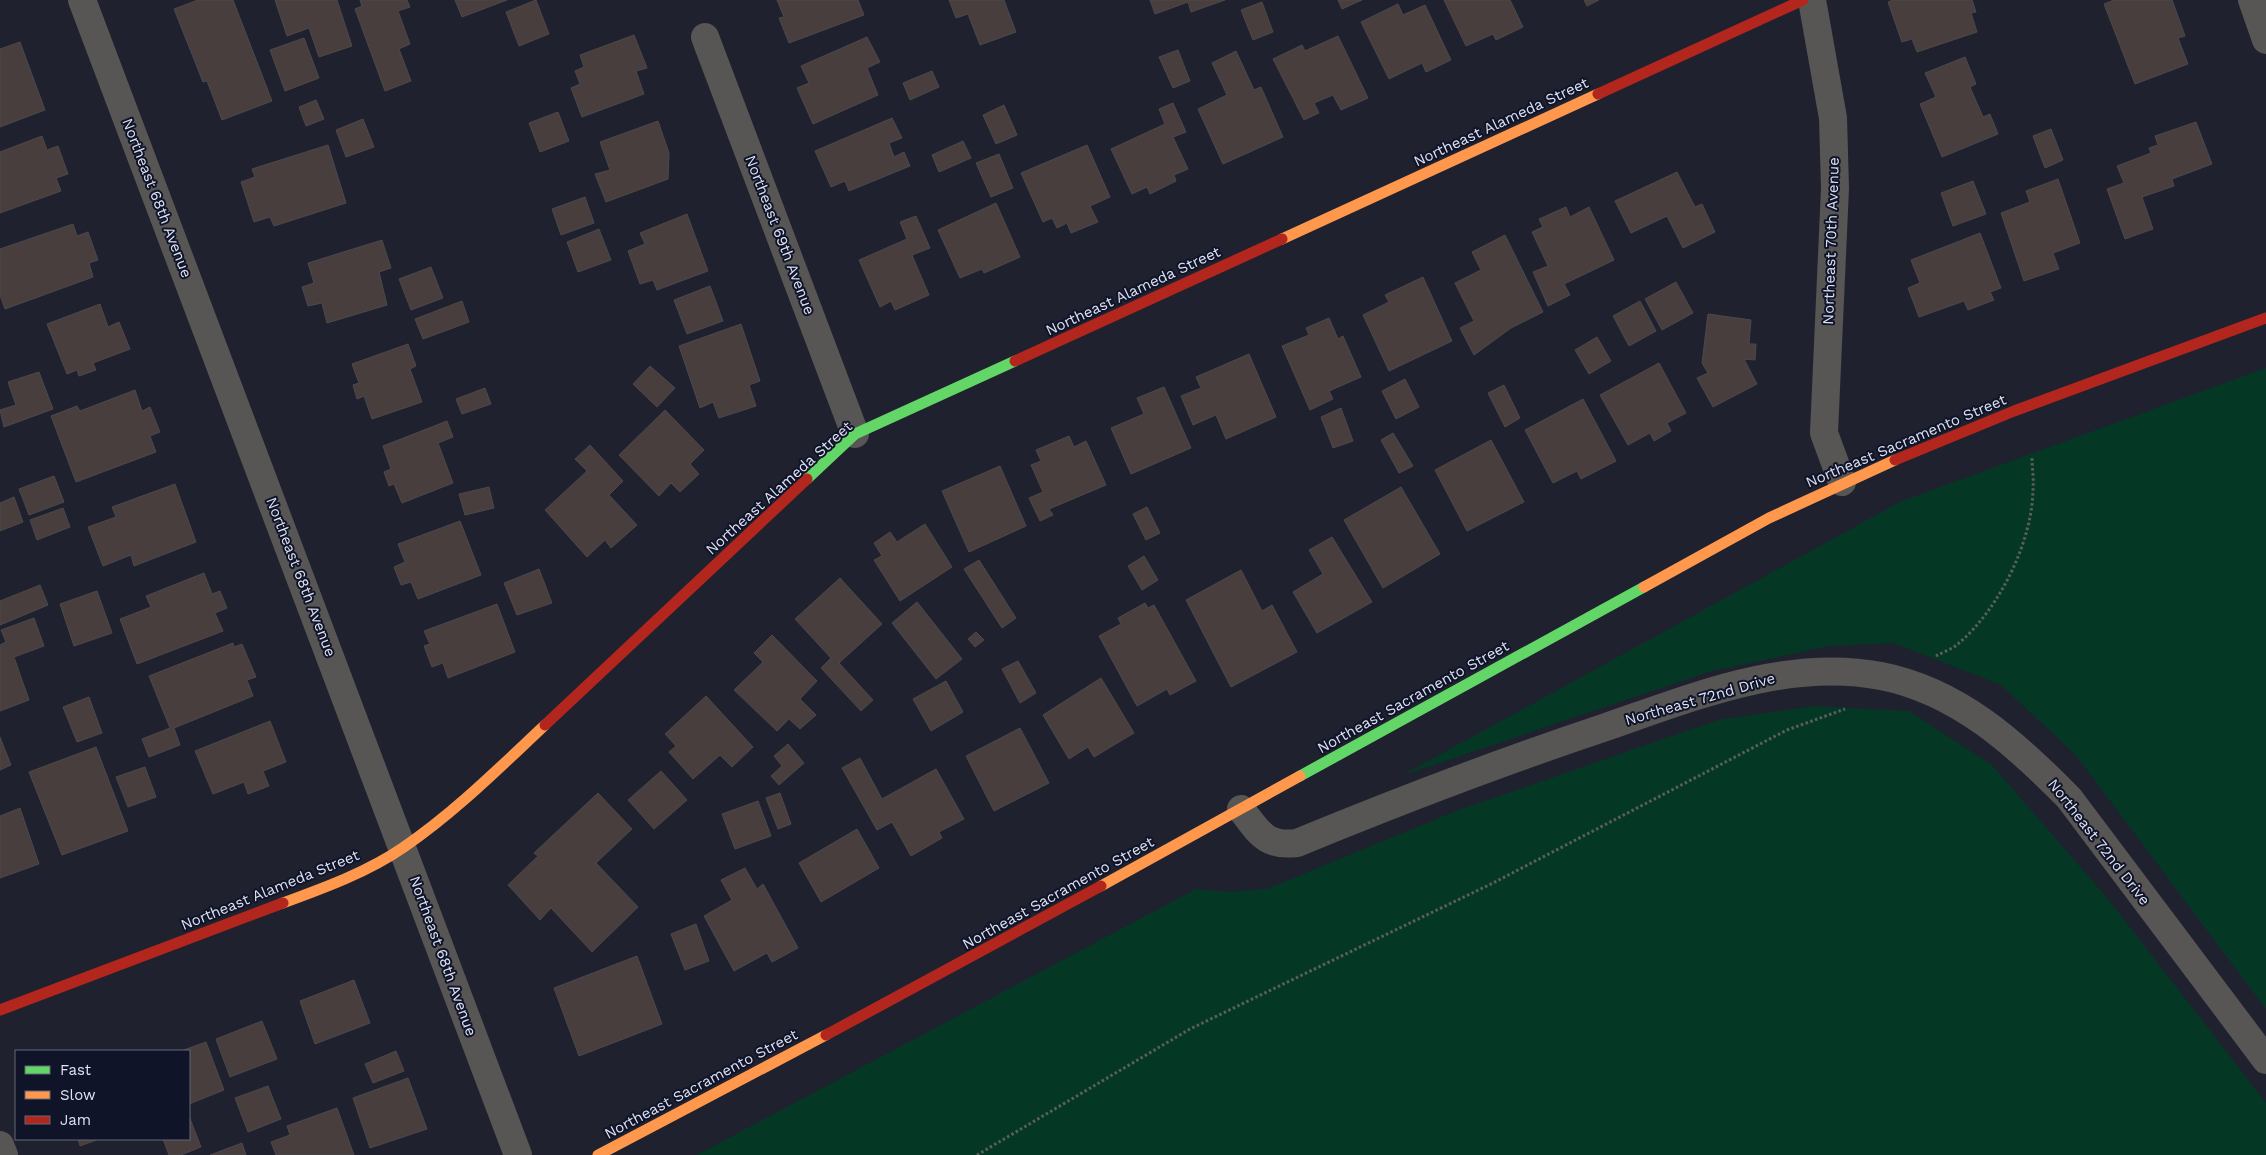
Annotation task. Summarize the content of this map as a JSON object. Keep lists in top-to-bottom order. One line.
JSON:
{"streets":{"street":["Northeast Alameda Street","Northeast 68th Avenue","Northeast 69th Avenue","Northeast 70th Avenue","Northeast Sacramento Street","Northeast 72nd Drive"]},"crossings":[["Northeast Alameda Street","Northeast 68th Avenue"],["Northeast Alameda Street","Northeast 69th Avenue"],["Northeast 70th Avenue","Northeast Sacramento Street"],["Northeast Sacramento Street","Northeast 72nd Drive"]],"legend":["Fast","Slow","Jam"]}
